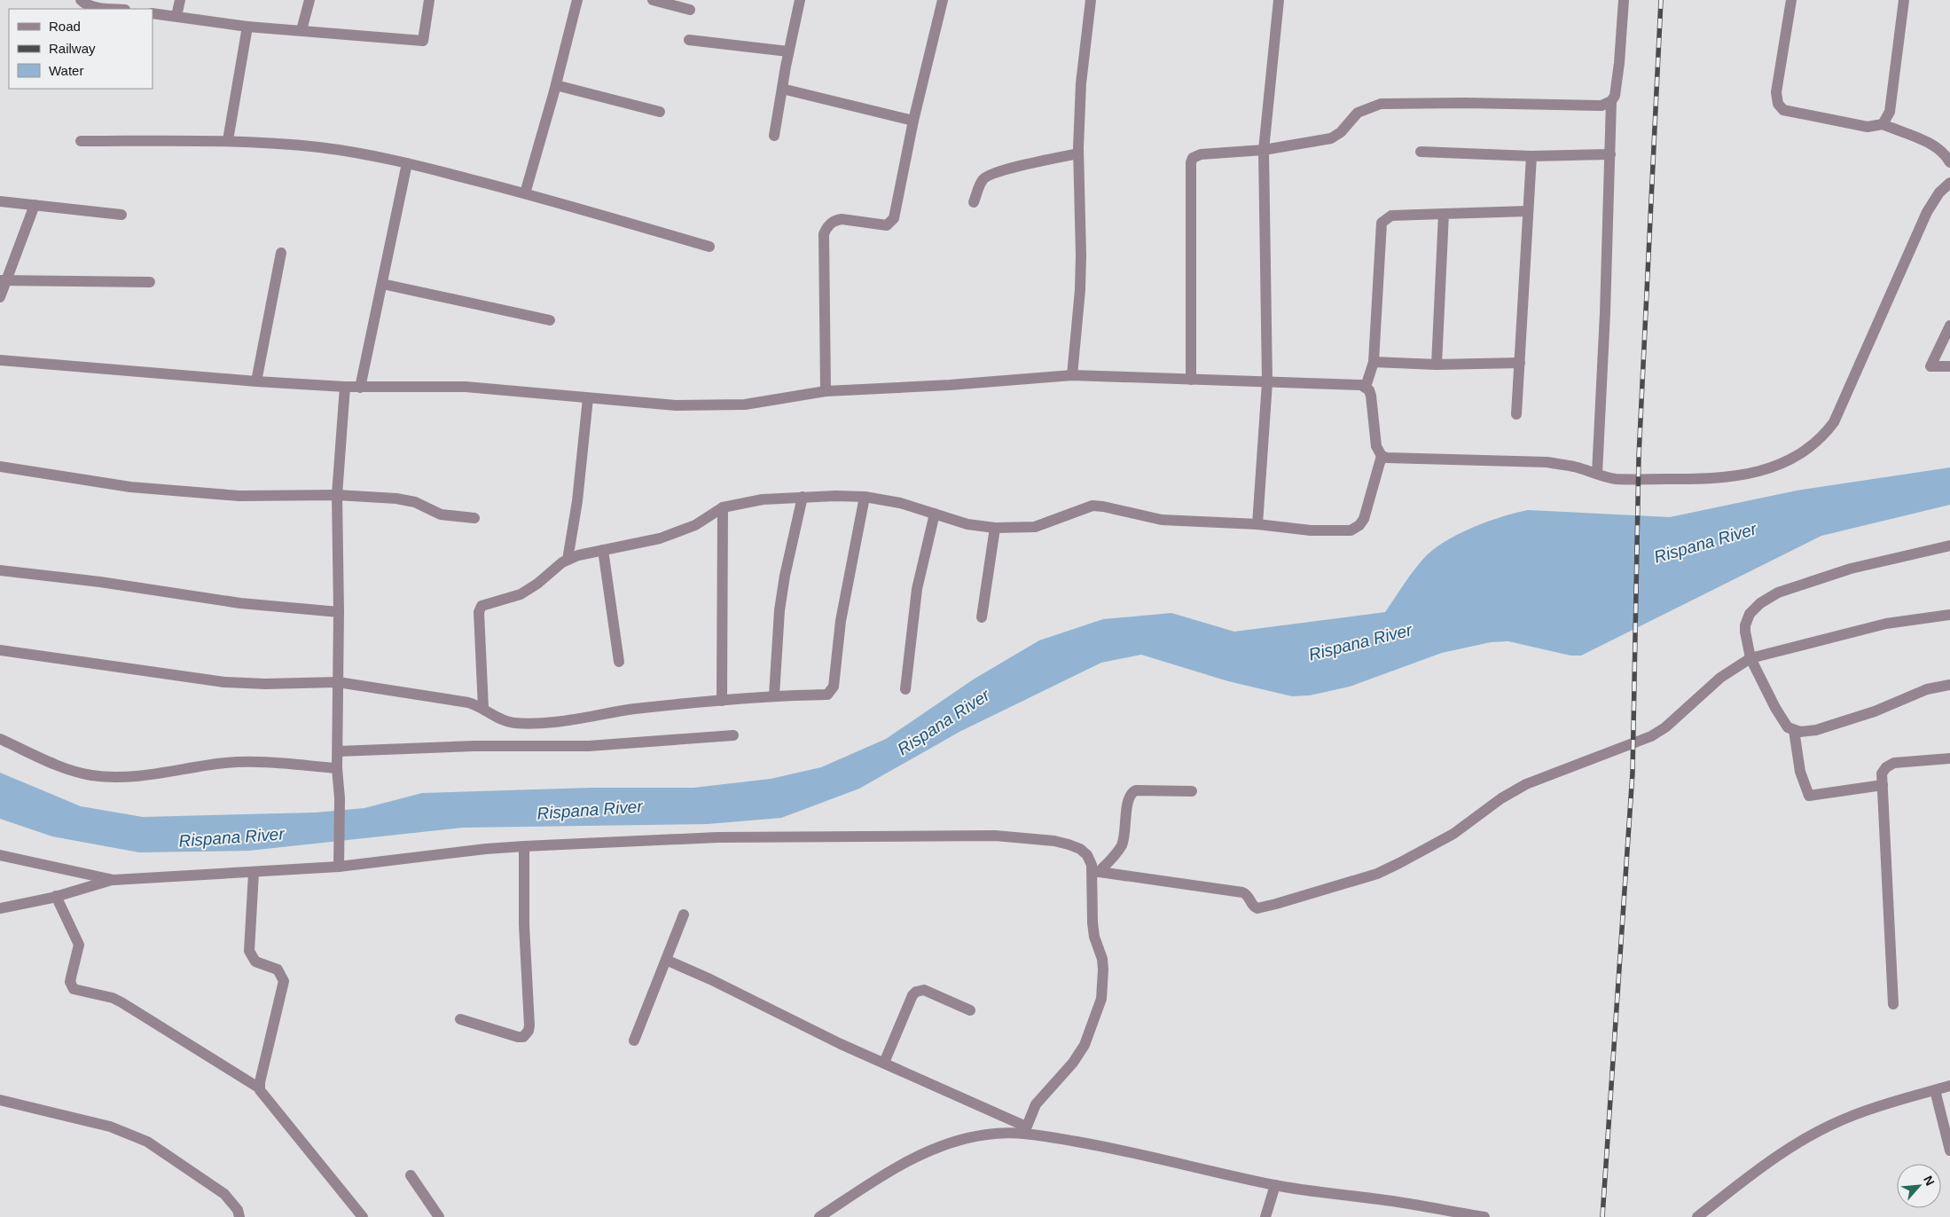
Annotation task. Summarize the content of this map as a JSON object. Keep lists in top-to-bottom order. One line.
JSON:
{"water":["Rispana River"],"legend":["Road","Railway","Water"],"north":"top right"}
